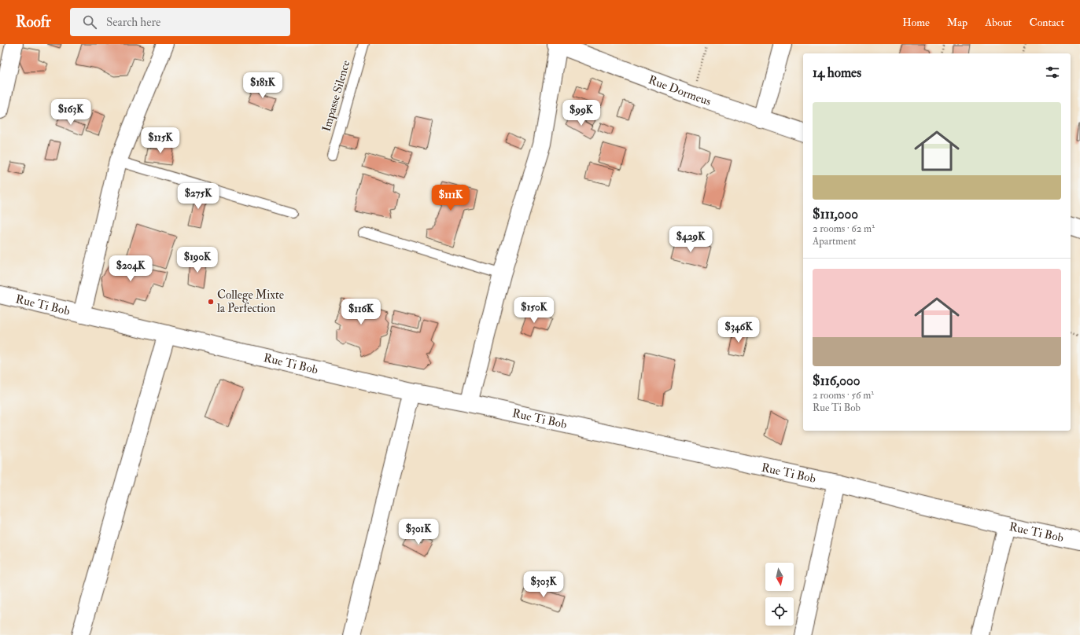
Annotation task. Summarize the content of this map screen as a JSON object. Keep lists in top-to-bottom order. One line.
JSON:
{"streets":{"street":["Rue Dormeus","Rue Ti Bob"],"lane":["Impasse Silence"]},"places":["College Mixte la Perfection"],"north":"bottom","page":{"header":"Roofr","search":"Search here","nav":["Home","Map","About","Contact"],"heading":"14 homes","price":["$181K","$163K","$99K","$115K","$275K","$111K","$429K","$190K","$204K","$150K","$116K","$346K","$301K","$303K"],"list":[{"name":"$111,000","note":"2 rooms · 62 m² · Apartment"},{"name":"$116,000","note":"2 rooms · 56 m² · Rue Ti Bob"}]}}
